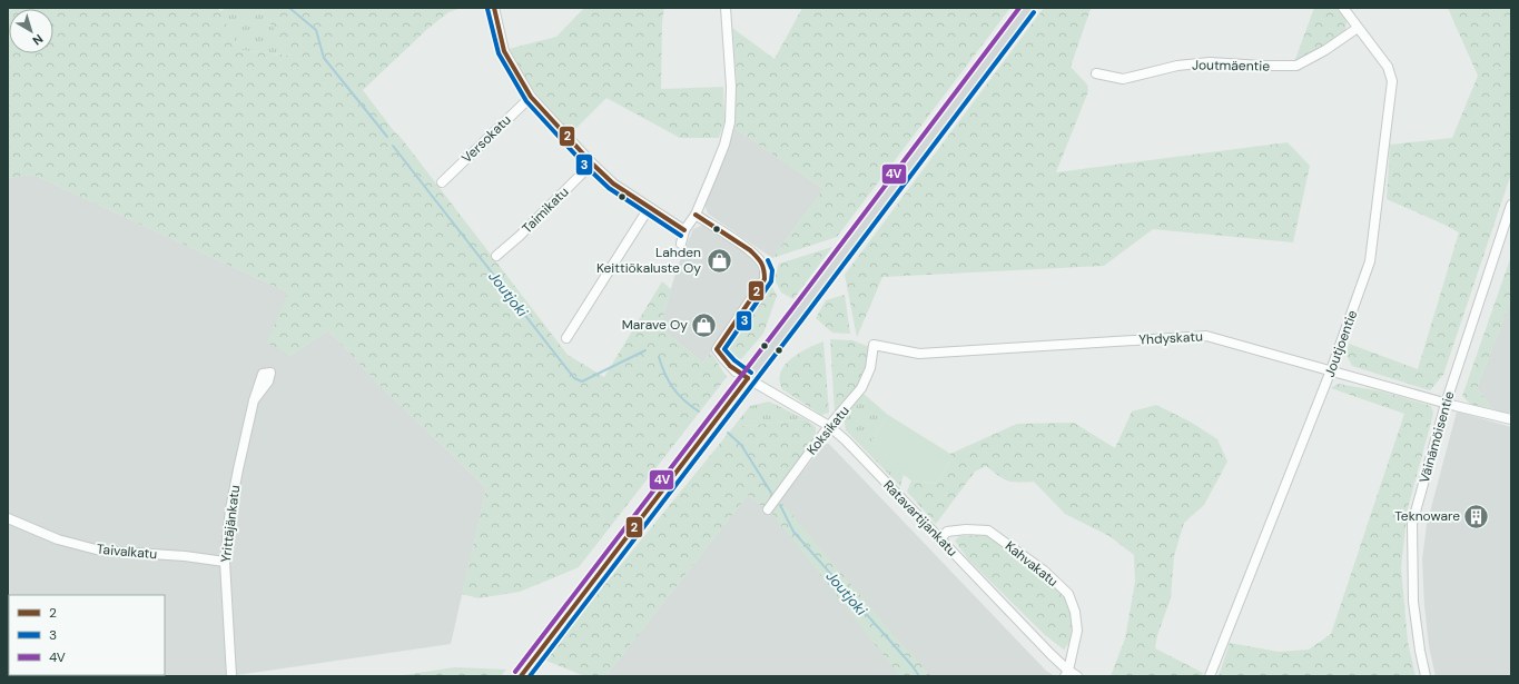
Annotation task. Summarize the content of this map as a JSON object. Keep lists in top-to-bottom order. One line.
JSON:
{"streets":{"street":["Joutmäentie","Versokatu","Taimikatu","Yhdyskatu","Joutjoentie","Koksikatu","Väinämöisentie","Ratavartijankatu","Yrittäjänkatu","Taivalkatu","Kahvakatu"]},"crossings":[["Joutmäentie","Joutjoentie"],["Yhdyskatu","Joutjoentie"],["Yhdyskatu","Koksikatu"],["Yhdyskatu","Väinämöisentie"],["Koksikatu","Ratavartijankatu"],["Ratavartijankatu","Kahvakatu"],["Yrittäjänkatu","Taivalkatu"]],"water":["Joutjoki"],"places":{"shop":["Lahden Keittiökaluste Oy","Marave Oy"],"building":["Teknoware"]},"lines":["transit line 2","transit line 4V","transit line 3"],"legend":["2","3","4V"],"north":"bottom right"}
